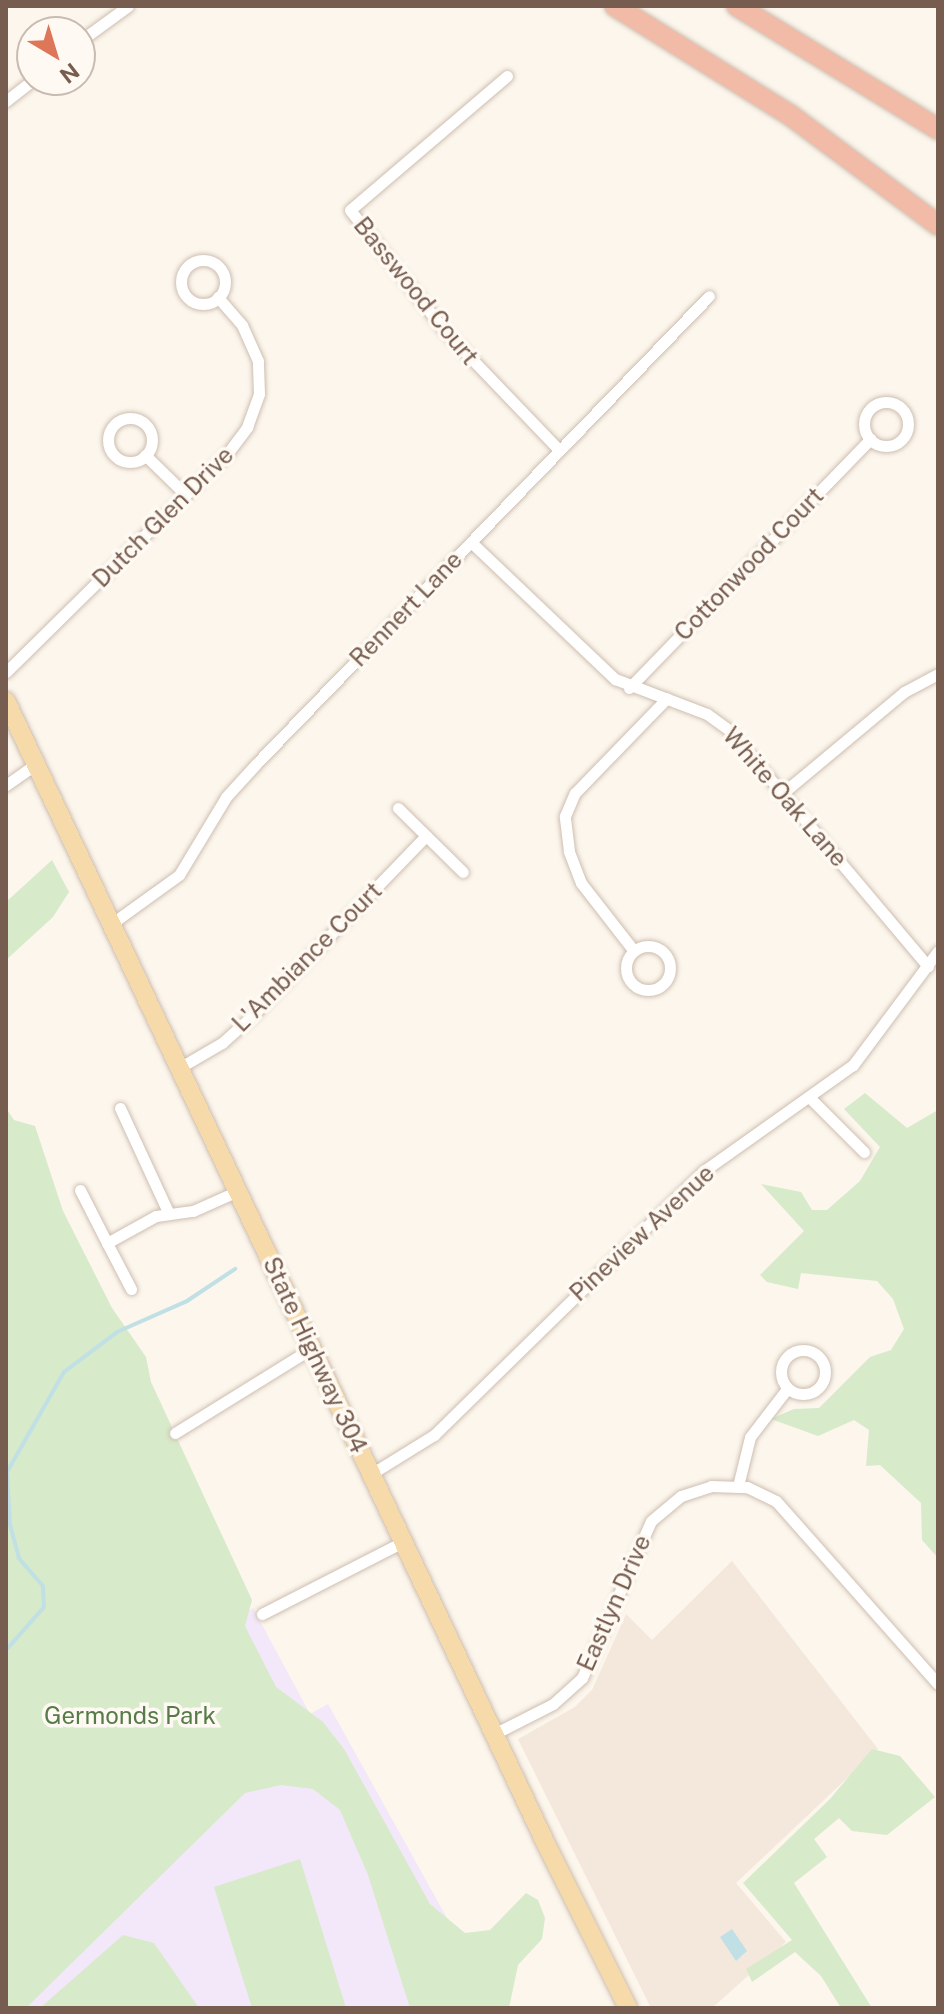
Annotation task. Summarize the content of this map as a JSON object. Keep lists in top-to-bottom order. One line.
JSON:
{"streets":{"main road":["State Highway 304"],"street":["Basswood Court","Dutch Glen Drive","Cottonwood Court","Rennert Lane","White Oak Lane","L'Ambiance Court","Pineview Avenue","Eastlyn Drive"]},"crossings":[["Basswood Court","Rennert Lane"],["Cottonwood Court","White Oak Lane"],["Rennert Lane","White Oak Lane"],["Rennert Lane","State Highway 304"],["White Oak Lane","Pineview Avenue"],["L'Ambiance Court","State Highway 304"],["Pineview Avenue","State Highway 304"],["State Highway 304","Eastlyn Drive"]],"parks":["Germonds Park"],"north":"bottom right"}
